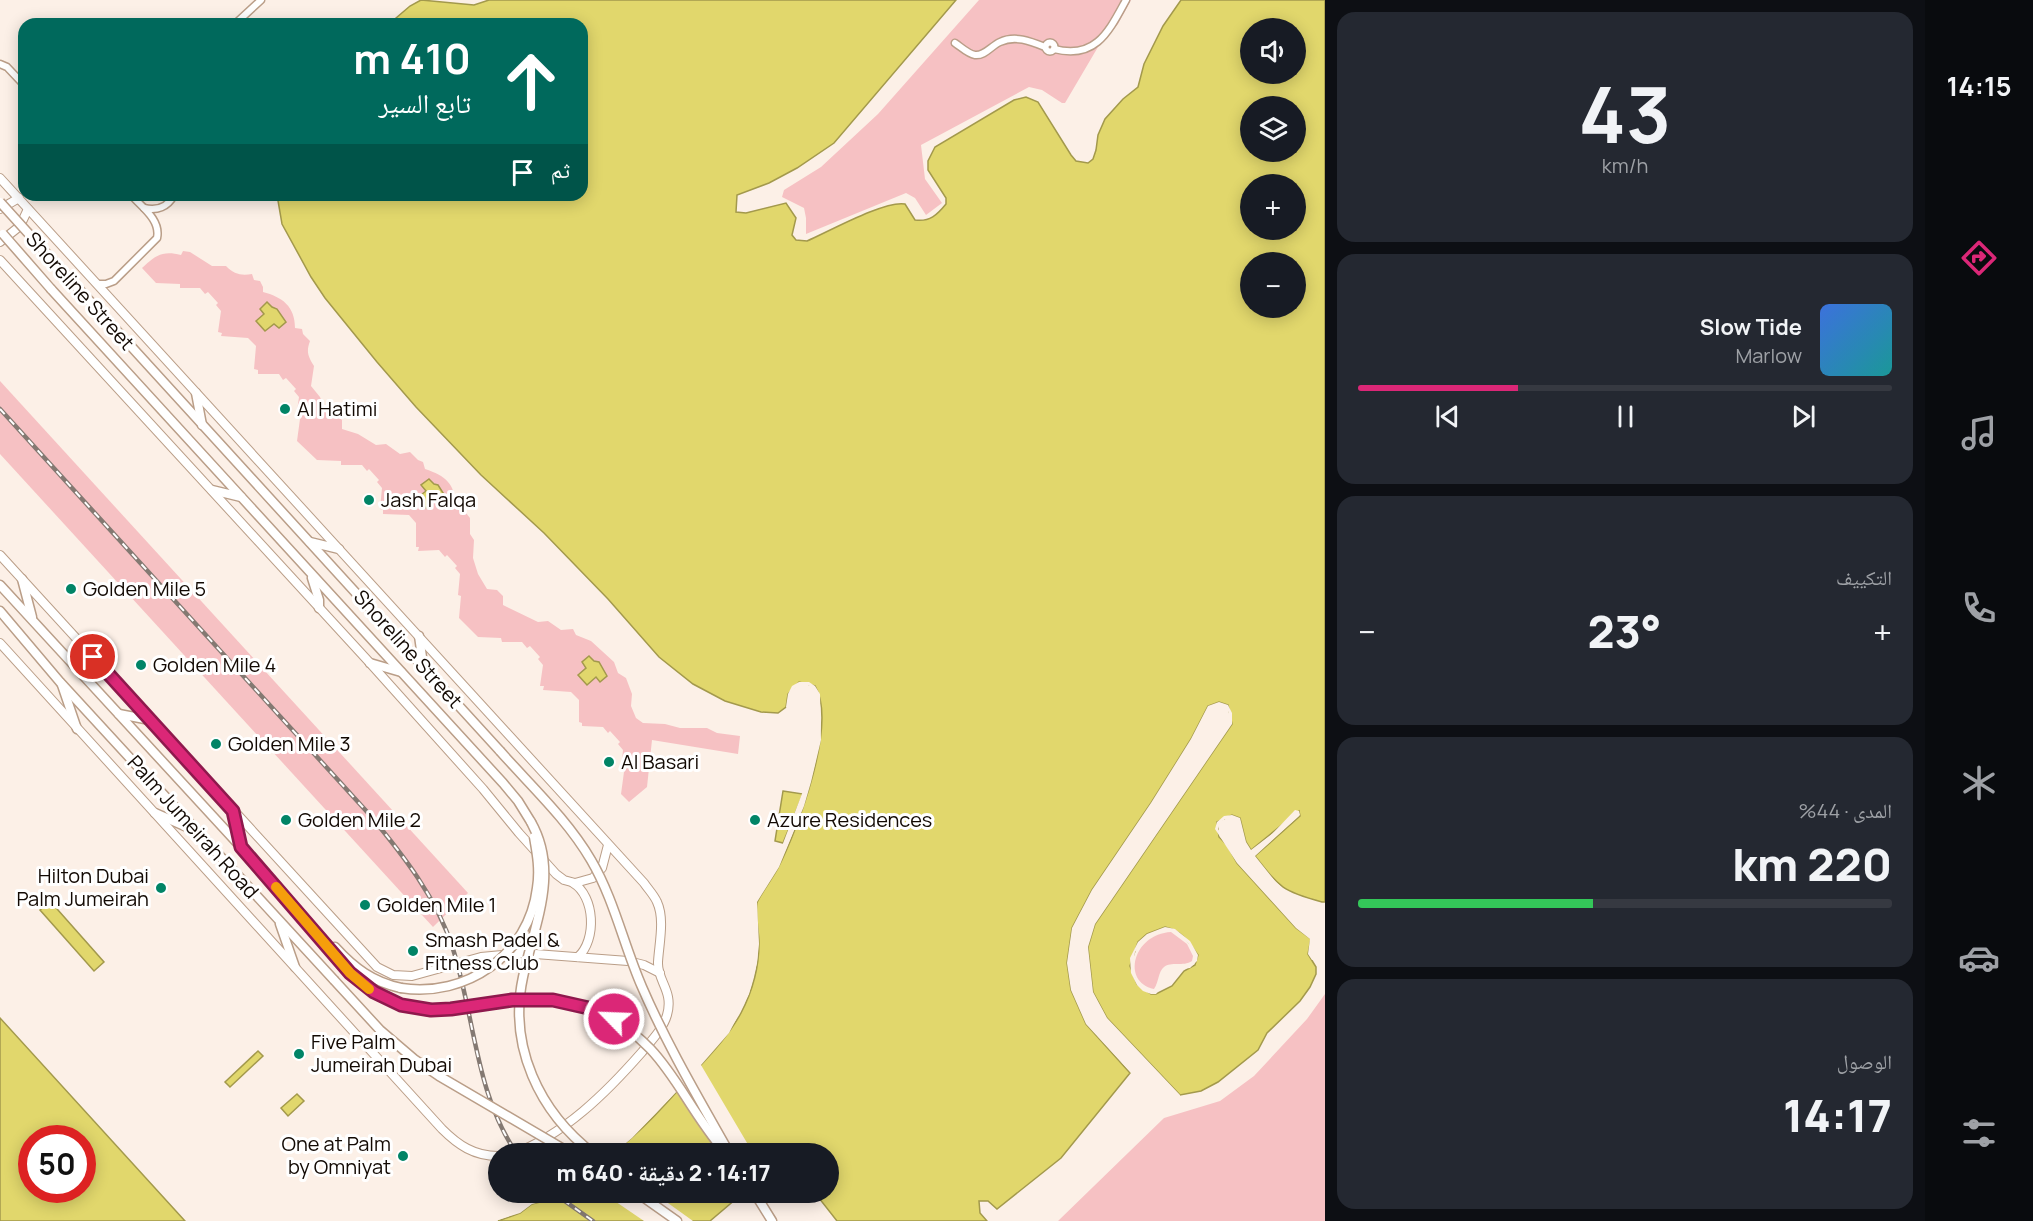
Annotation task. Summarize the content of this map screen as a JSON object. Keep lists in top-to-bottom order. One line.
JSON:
{"streets":{"main road":["Shoreline Street","Palm Jumeirah Road"]},"places":["Al Hatimi","Jash Falqa","Golden Mile 5","Golden Mile 4","Golden Mile 3","Al Basari","Golden Mile 2","Azure Residences","Hilton Dubai Palm Jumeirah","Golden Mile 1","Smash Padel & Fitness Club","Five Palm Jumeirah Dubai","One at Palm by Omniyat"],"page":{"tabs":"14:15","tile":[["43","km/h"],"التكييف",["المدى · 44%","220 km"],["الوصول","14:17"]],"map_buttons":["+","−"],"turn":["410 m","تابع السير"],"then":"ثم","song":["Slow Tide","Marlow"],"heat":["−","23°","+"],"limit":"50","trip":"14:17 · 2 دقيقة · 640 m"}}
